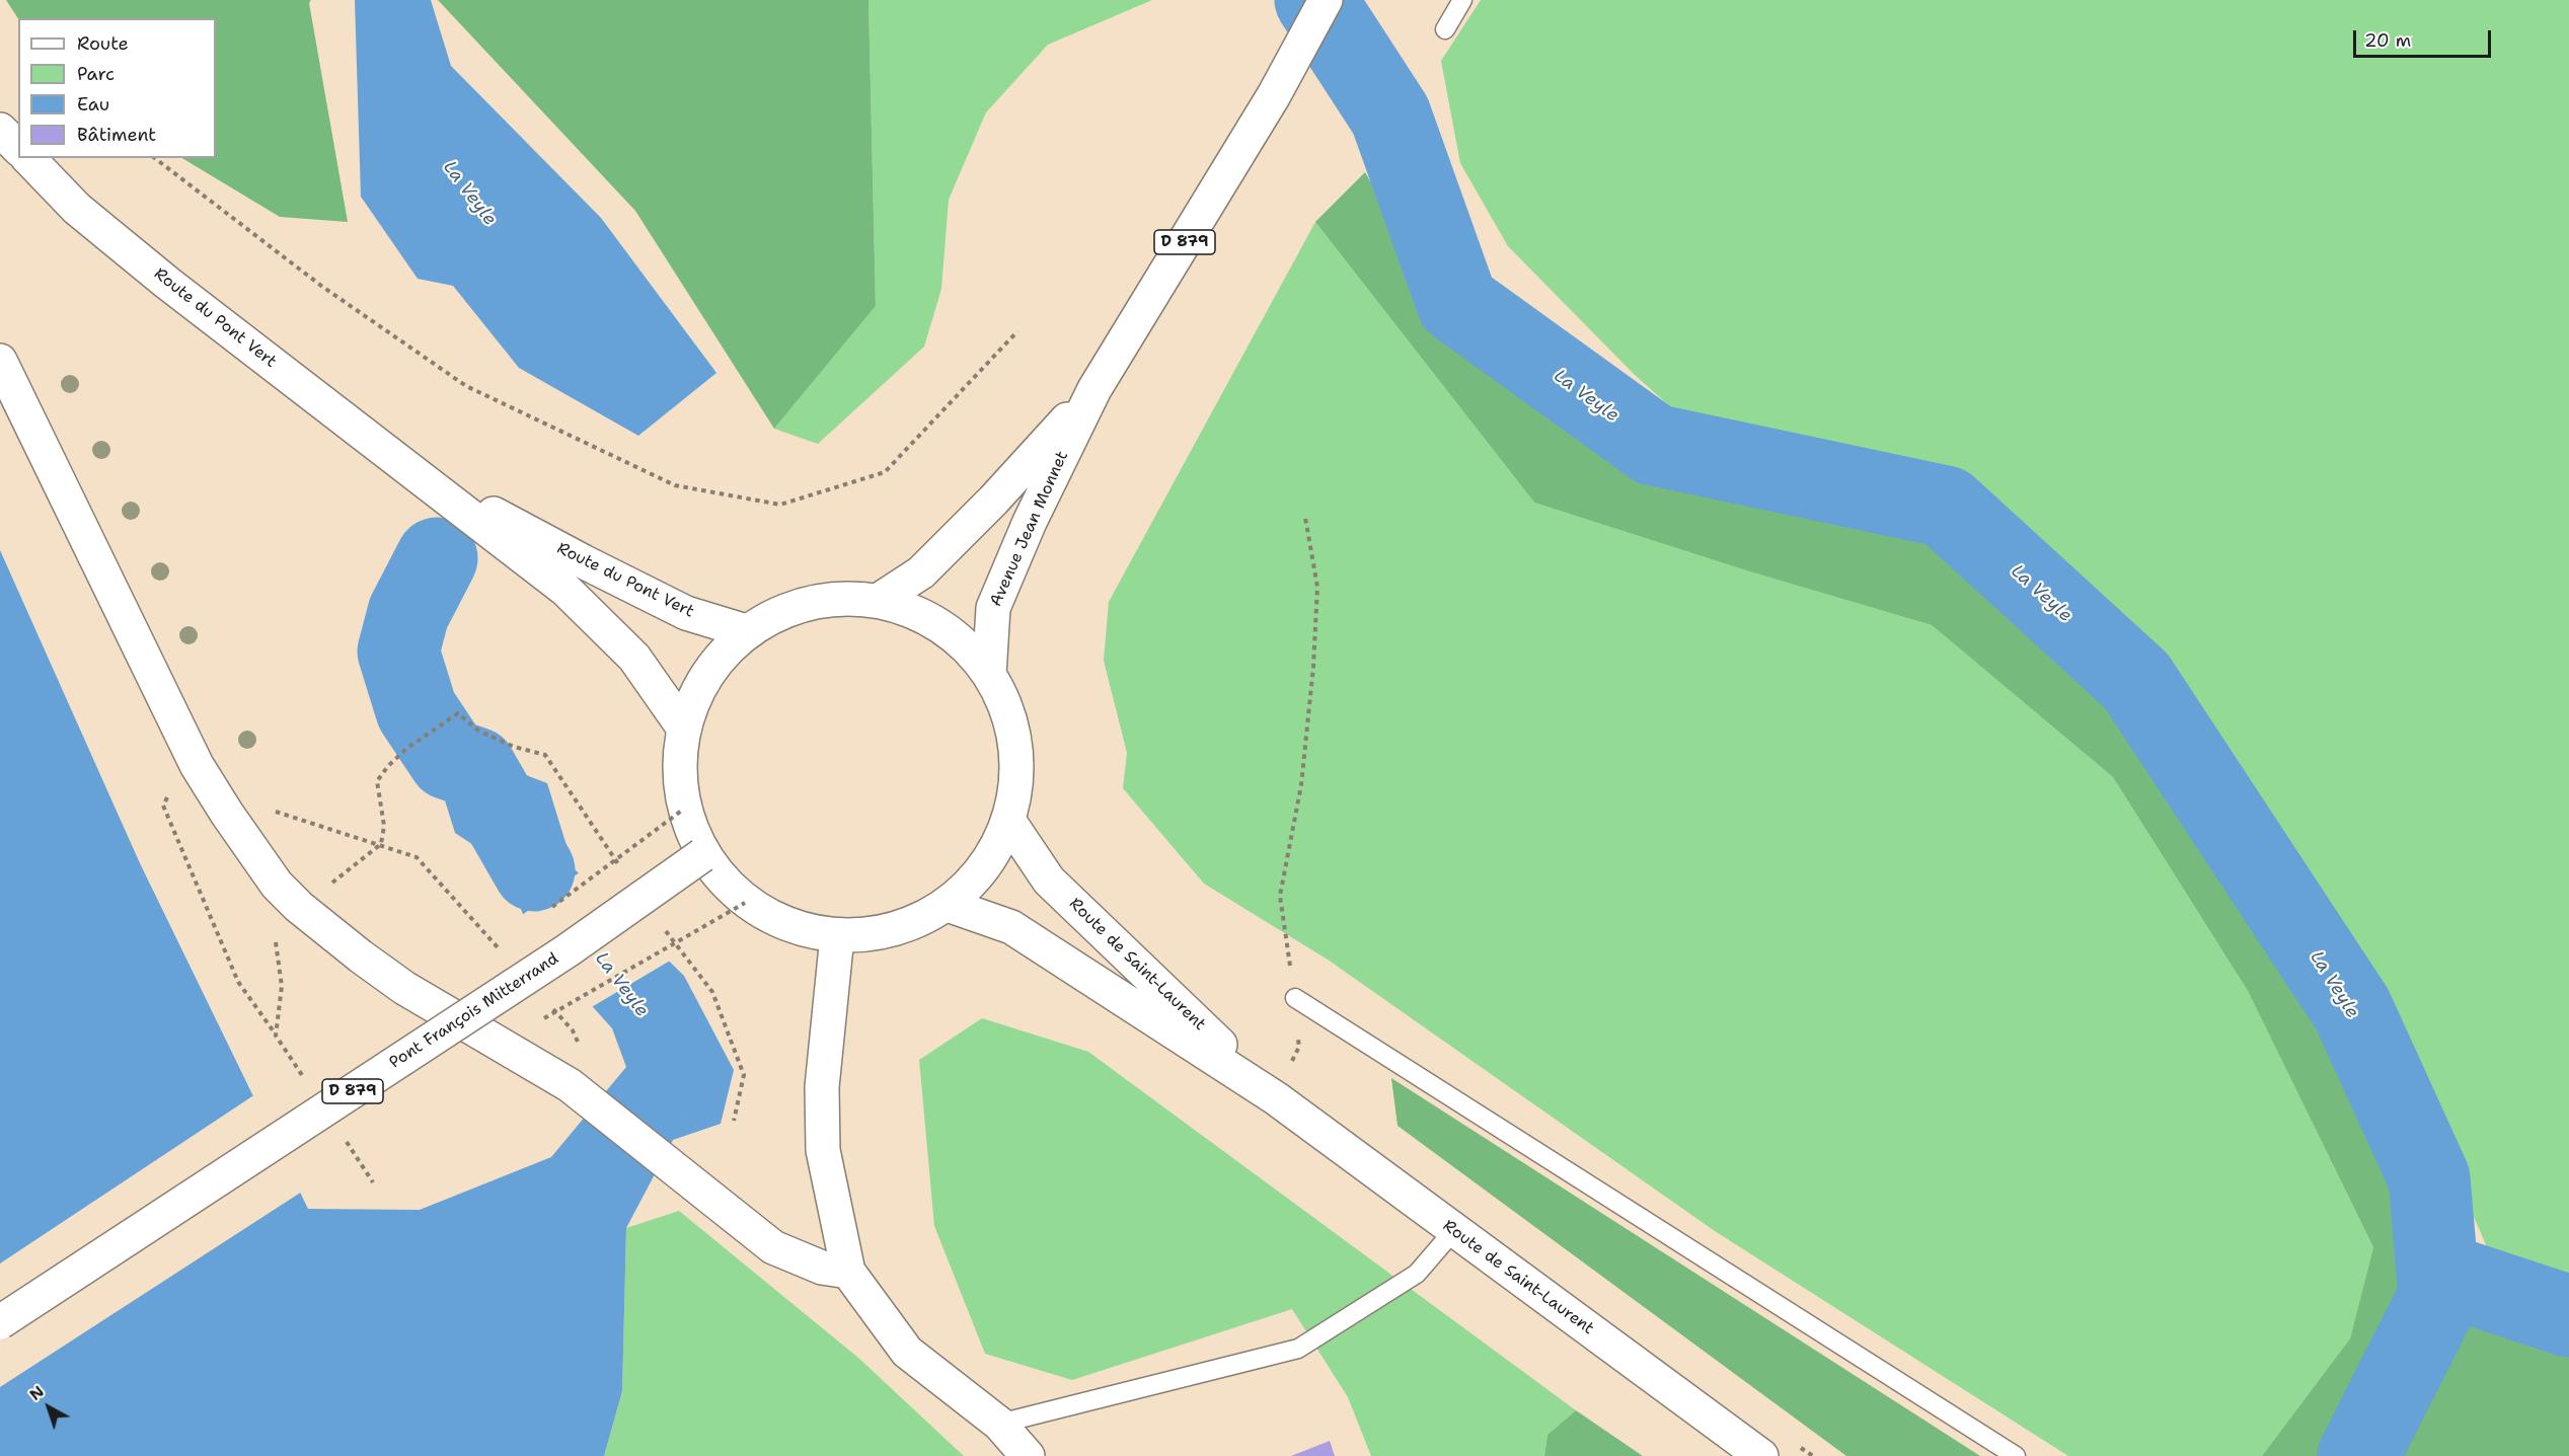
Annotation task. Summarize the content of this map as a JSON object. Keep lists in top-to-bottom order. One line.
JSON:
{"streets":{"main road":["D 879","Route du Pont Vert","Avenue Jean Monnet","Route de Saint-Laurent","Pont François Mitterrand"]},"water":["La Veyle"],"legend":["Route","Parc","Eau","Bâtiment"],"scale_bar":"20 m","north":"top left"}
